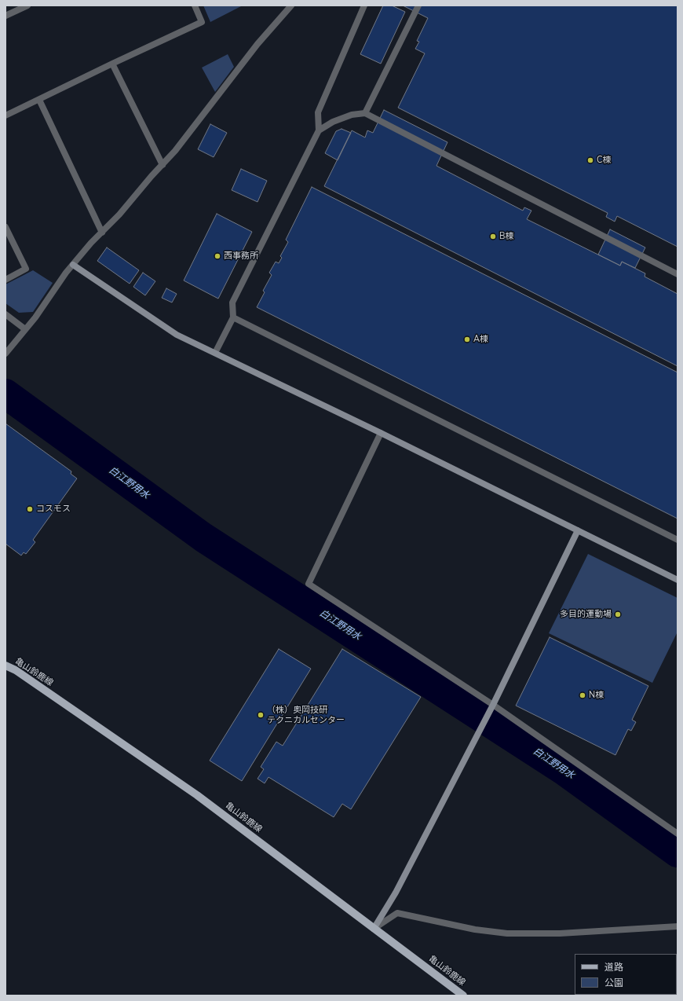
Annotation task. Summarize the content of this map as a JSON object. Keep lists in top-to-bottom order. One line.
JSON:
{"streets":{"main road":["亀山鈴鹿線"]},"water":["白江野用水"],"places":["C棟","B棟","西事務所","A棟","コスモス","多目的運動場","N棟","（株）奥岡技研 テクニカルセンター"],"legend":["道路","公園"]}
